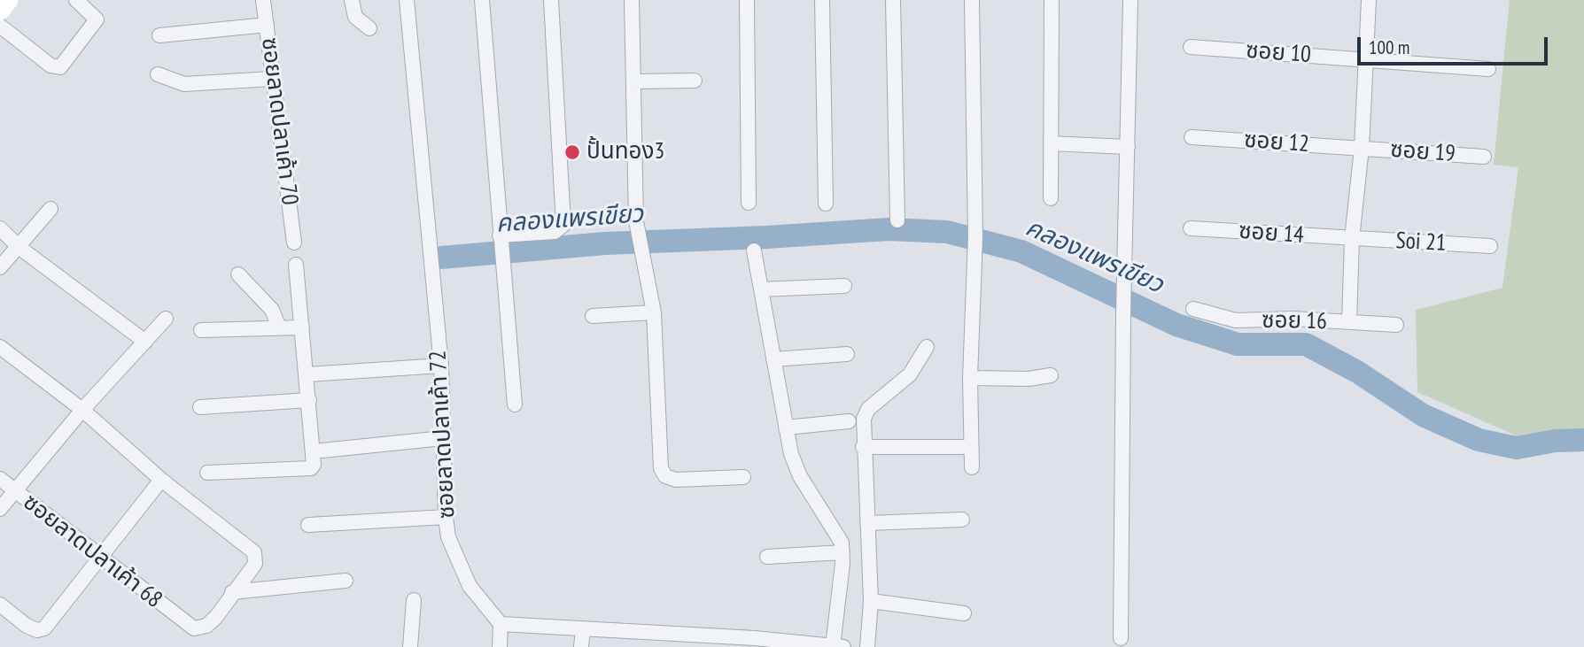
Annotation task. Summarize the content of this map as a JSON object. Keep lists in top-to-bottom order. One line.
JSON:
{"streets":{"street":["ซอย 10","ซอยลาดปลาเค้า 70","ซอย 12","ซอย 19","ซอย 14","Soi 21","ซอย 16","ซอยลาดปลาเค้า 72","ซอยลาดปลาเค้า 68"]},"crossings":[["ซอย 12","ซอย 19"],["ซอย 14","Soi 21"]],"water":["คลองแพรเขียว"],"places":["ปั้นทอง3"],"scale_bar":"100 m"}
